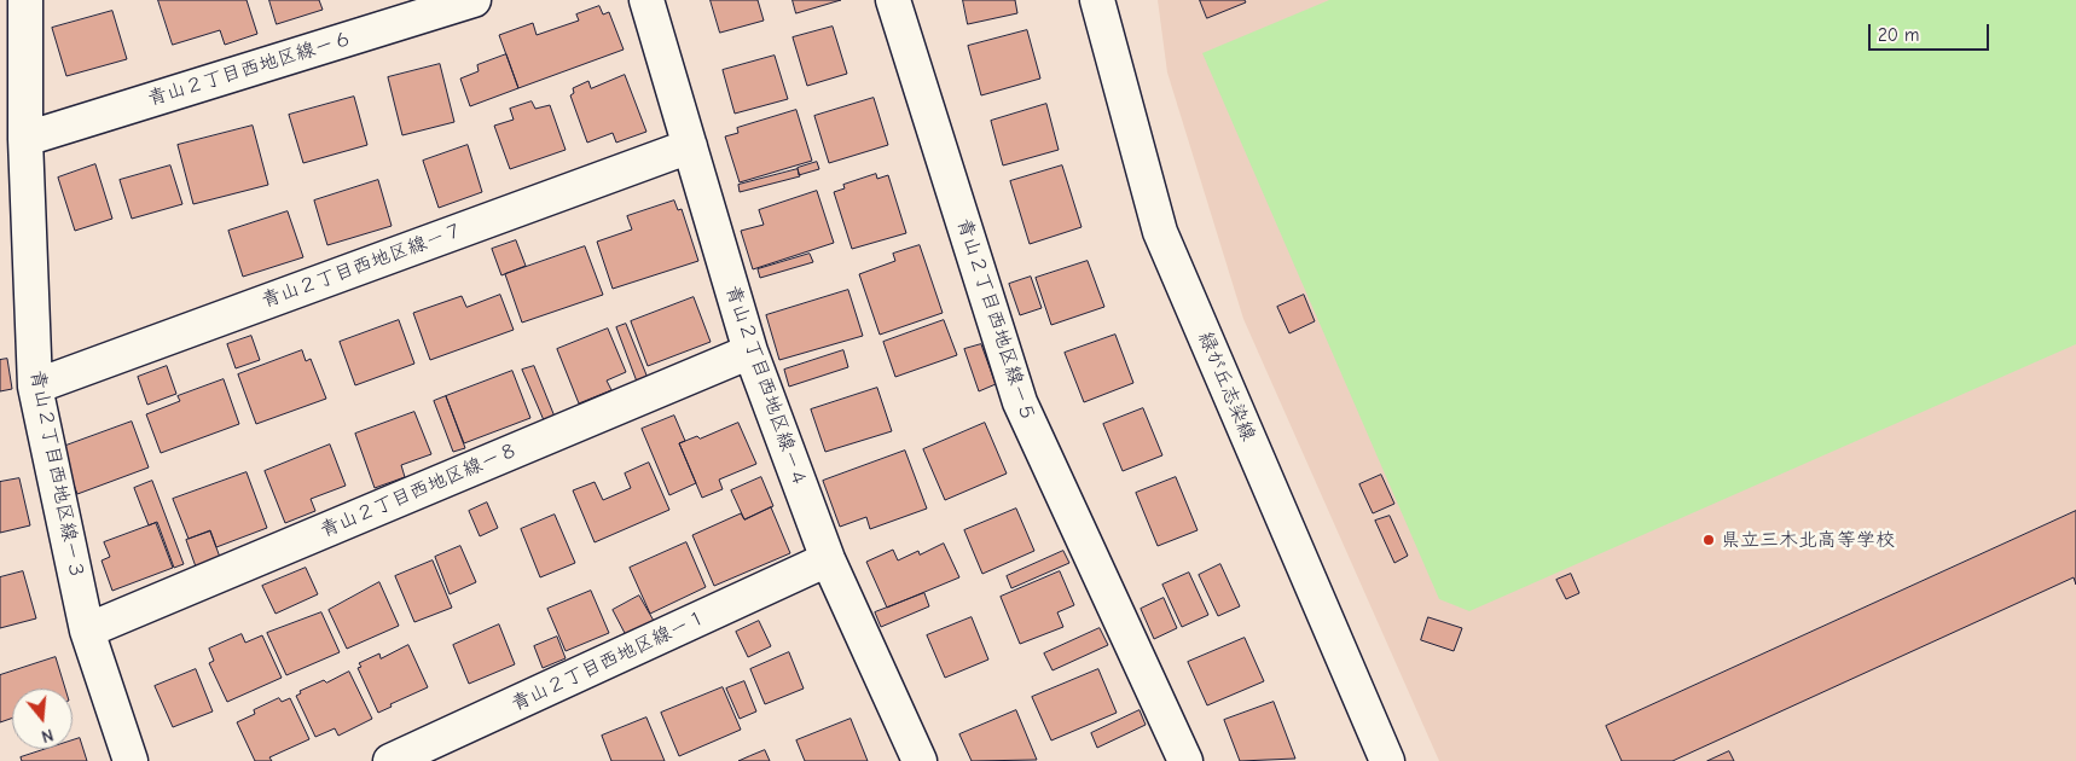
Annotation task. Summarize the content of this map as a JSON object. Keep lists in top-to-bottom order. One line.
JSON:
{"streets":{"street":["青山２丁目西地区線ー６","青山２丁目西地区線ー７","青山２丁目西地区線ー５","青山２丁目西地区線ー４","緑が丘志染線","青山２丁目西地区線ー３","青山２丁目西地区線ー８","青山２丁目西地区線ー１"]},"crossings":[["青山２丁目西地区線ー６","青山２丁目西地区線ー３"],["青山２丁目西地区線ー７","青山２丁目西地区線ー４"],["青山２丁目西地区線ー７","青山２丁目西地区線ー３"],["青山２丁目西地区線ー４","青山２丁目西地区線ー８"],["青山２丁目西地区線ー４","青山２丁目西地区線ー１"],["青山２丁目西地区線ー３","青山２丁目西地区線ー８"]],"places":["県立三木北高等学校"],"scale_bar":"20 m","north":"bottom"}
